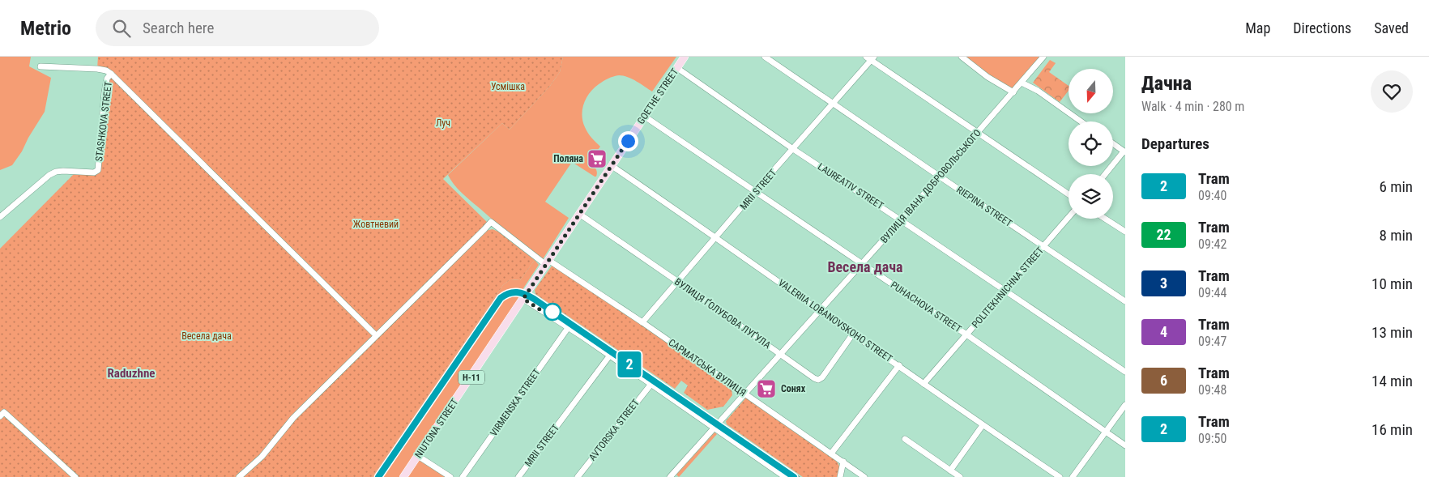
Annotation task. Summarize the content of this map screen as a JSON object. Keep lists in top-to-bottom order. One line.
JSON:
{"streets":{"main road":["GOETHE STREET","Н-11","NIUTONA STREET"],"street":["STASHKOVA STREET","LAUREATIV STREET","ВУЛИЦЯ ІВАНА ДОБРОВОЛЬСЬКОГО","MRII STREET","RIEPINA STREET","POLITEKHNICHNA STREET","PUHACHOVA STREET","ВУЛИЦЯ ҐОЛУБОВА ЛУҐУЛА","VALERIIA LOBANOVSKOHO STREET","САРМАТСЬКА ВУЛИЦЯ","VIRMENSKA STREET","AVTORSKA STREET"]},"crossings":[["GOETHE STREET","LAUREATIV STREET"],["GOETHE STREET","PUHACHOVA STREET"],["GOETHE STREET","ВУЛИЦЯ ҐОЛУБОВА ЛУҐУЛА"],["GOETHE STREET","VALERIIA LOBANOVSKOHO STREET"],["GOETHE STREET","САРМАТСЬКА ВУЛИЦЯ"],["GOETHE STREET","NIUTONA STREET"],["STASHKOVA STREET","САРМАТСЬКА ВУЛИЦЯ"],["LAUREATIV STREET","ВУЛИЦЯ ІВАНА ДОБРОВОЛЬСЬКОГО"],["LAUREATIV STREET","MRII STREET"],["LAUREATIV STREET","POLITEKHNICHNA STREET"],["ВУЛИЦЯ ІВАНА ДОБРОВОЛЬСЬКОГО","RIEPINA STREET"],["ВУЛИЦЯ ІВАНА ДОБРОВОЛЬСЬКОГО","PUHACHOVA STREET"],["ВУЛИЦЯ ІВАНА ДОБРОВОЛЬСЬКОГО","ВУЛИЦЯ ҐОЛУБОВА ЛУҐУЛА"],["ВУЛИЦЯ ІВАНА ДОБРОВОЛЬСЬКОГО","VALERIIA LOBANOVSKOHO STREET"],["ВУЛИЦЯ ІВАНА ДОБРОВОЛЬСЬКОГО","САРМАТСЬКА ВУЛИЦЯ"],["MRII STREET","RIEPINA STREET"],["MRII STREET","PUHACHOVA STREET"],["MRII STREET","ВУЛИЦЯ ҐОЛУБОВА ЛУҐУЛА"],["MRII STREET","VALERIIA LOBANOVSKOHO STREET"],["MRII STREET","САРМАТСЬКА ВУЛИЦЯ"],["RIEPINA STREET","POLITEKHNICHNA STREET"],["POLITEKHNICHNA STREET","PUHACHOVA STREET"],["POLITEKHNICHNA STREET","VALERIIA LOBANOVSKOHO STREET"],["ВУЛИЦЯ ҐОЛУБОВА ЛУҐУЛА","VALERIIA LOBANOVSKOHO STREET"]],"districts":["Весела дача","Raduzhne"],"parks":["Усмішка","Луч","Жовтневий","Весела дача"],"places":{"supermarket":["Поляна","Сонях"]},"lines":["tram line 2"],"north":"bottom","page":{"header":"Metrio","search":"Search here","nav":["Map","Directions","Saved"],"on_map":"2","heading":[["Дачна","Walk · 4 min · 280 m"],"Departures"],"list":[{"mark":"2","name":"Tram","note":"09:40","value":"6 min"},{"mark":"22","name":"Tram","note":"09:42","value":"8 min"},{"mark":"3","name":"Tram","note":"09:44","value":"10 min"},{"mark":"4","name":"Tram","note":"09:47","value":"13 min"},{"mark":"6","name":"Tram","note":"09:48","value":"14 min"},{"mark":"2","name":"Tram","note":"09:50","value":"16 min"}]}}
